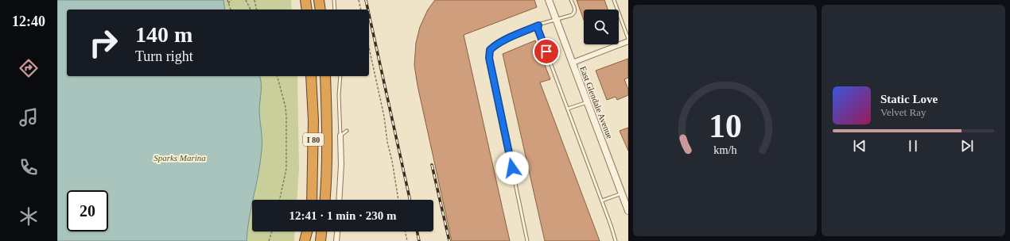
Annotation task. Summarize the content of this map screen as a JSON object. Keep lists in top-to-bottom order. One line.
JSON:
{"streets":{"highway":["I 80"],"street":["East Glendale Avenue"]},"parks":["Sparks Marina"],"page":{"tabs":"12:40","turn":["140 m","Turn right"],"song":["Static Love","Velvet Ray"],"limit":"20","trip":"12:41 · 1 min · 230 m","gauge":["10","km/h"]}}
